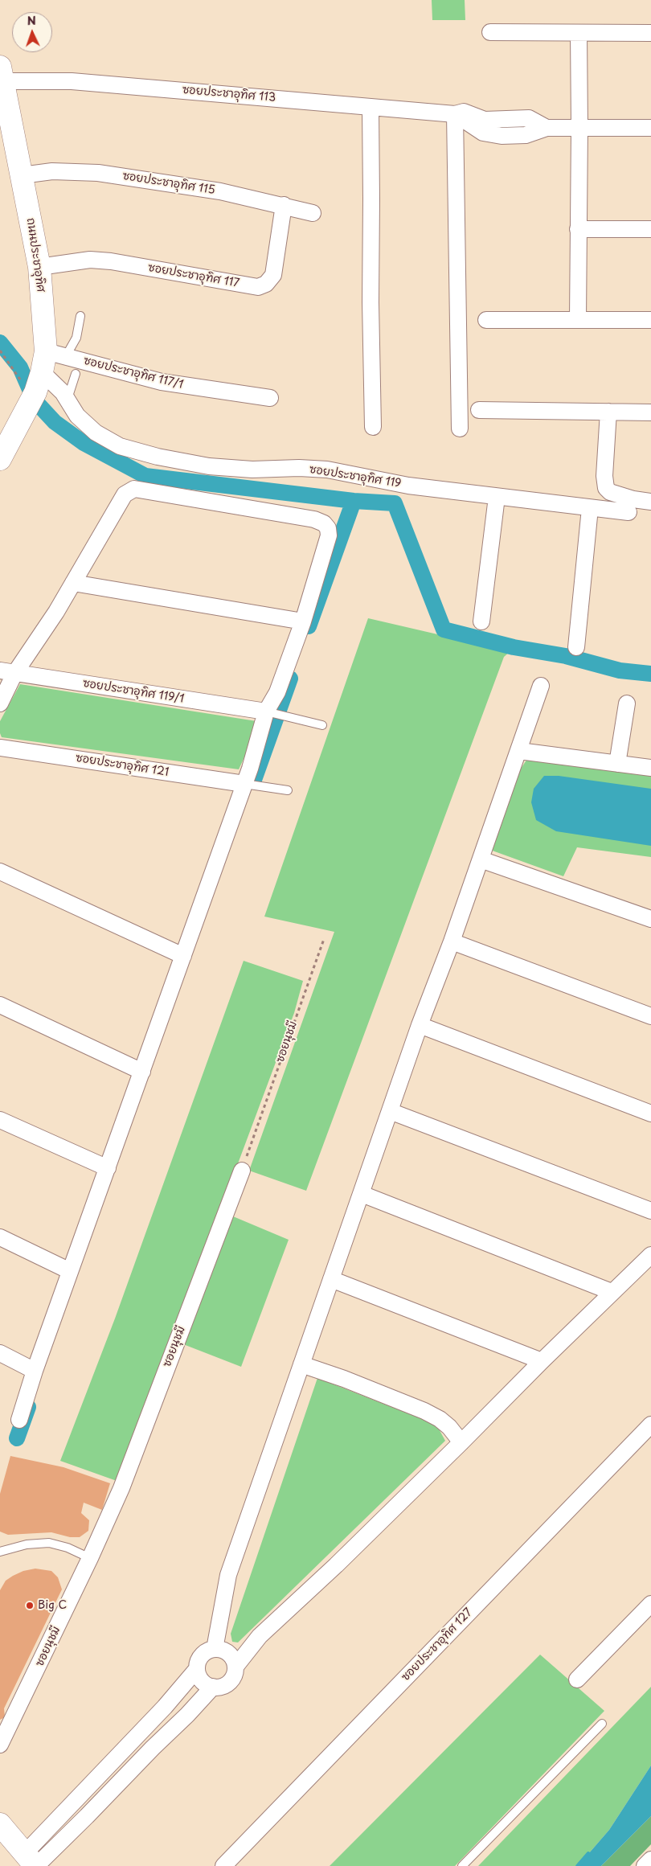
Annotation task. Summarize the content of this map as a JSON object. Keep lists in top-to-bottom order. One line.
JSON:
{"streets":{"main road":["ถนนประชาอุทิศ"],"street":["ซอยประชาอุทิศ 113","ซอยประชาอุทิศ 115","ซอยประชาอุทิศ 117","ซอยประชาอุทิศ 117/1","ซอยประชาอุทิศ 119","ซอยประชาอุทิศ 119/1","ซอยประชาอุทิศ 121","ซอยนุชมี","ซอยประชาอุทิศ 127"]},"crossings":[["ซอยประชาอุทิศ 113","ถนนประชาอุทิศ"],["ซอยประชาอุทิศ 115","ถนนประชาอุทิศ"],["ซอยประชาอุทิศ 115","ซอยประชาอุทิศ 117"],["ถนนประชาอุทิศ","ซอยประชาอุทิศ 117"],["ถนนประชาอุทิศ","ซอยประชาอุทิศ 117/1"],["ถนนประชาอุทิศ","ซอยประชาอุทิศ 119"]],"places":["Big C"],"north":"top"}
